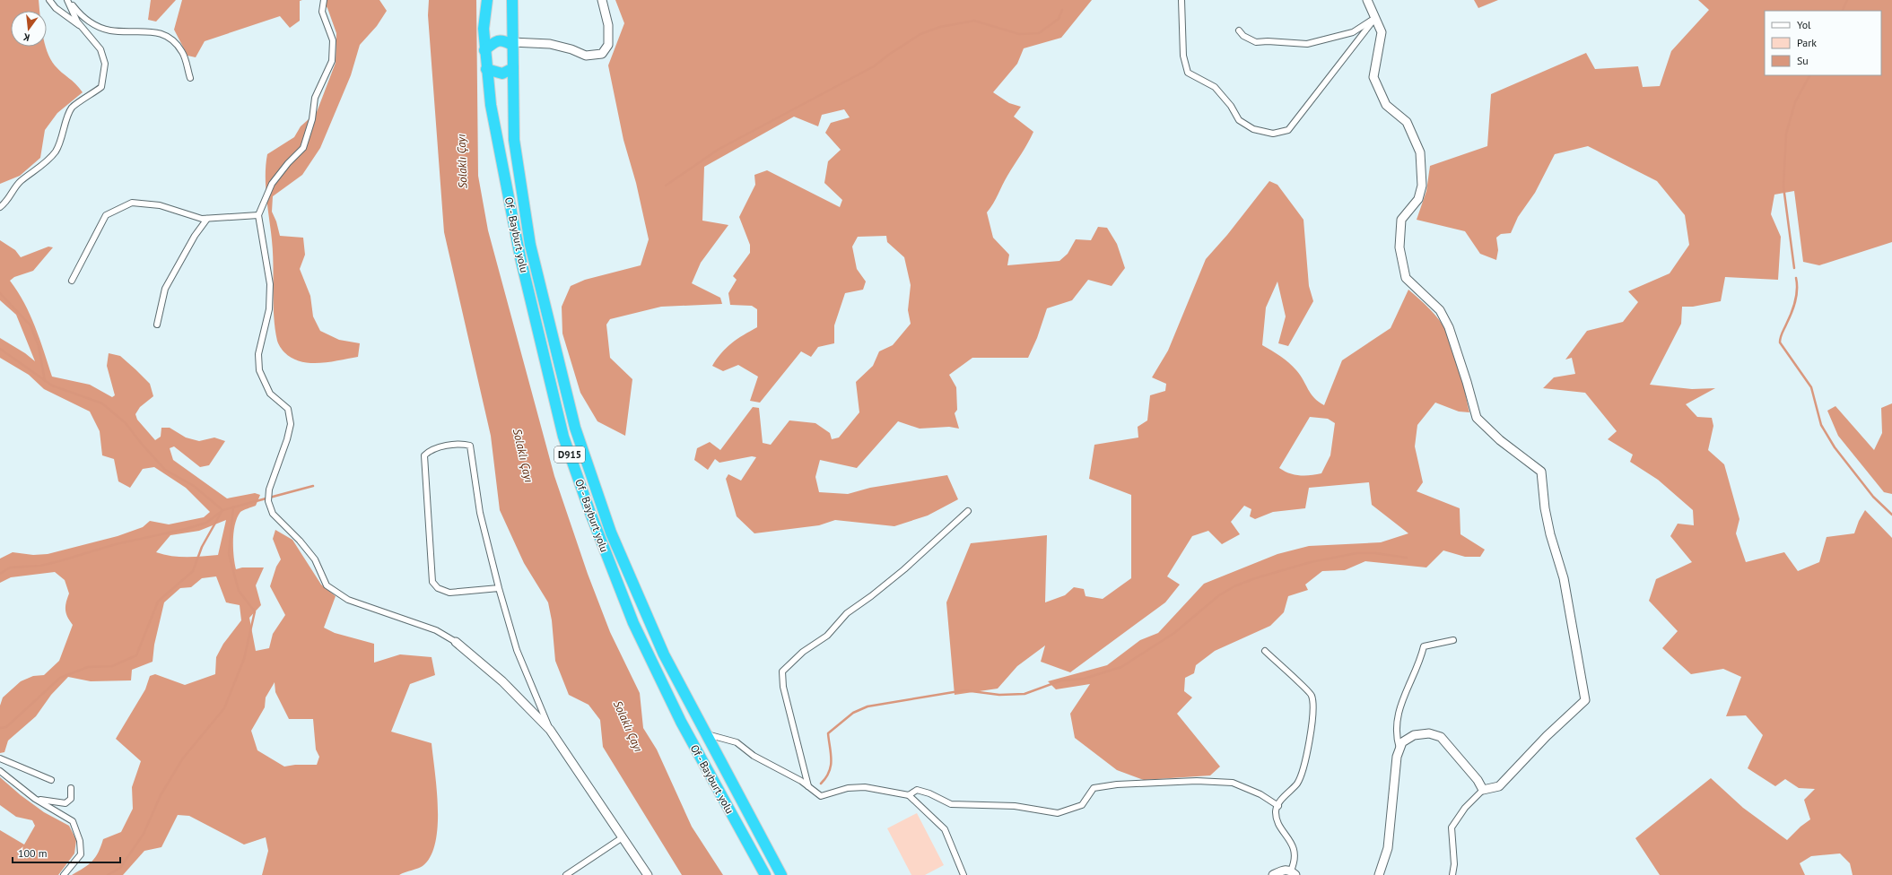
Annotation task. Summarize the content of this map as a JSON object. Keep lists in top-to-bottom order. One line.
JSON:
{"streets":{"highway":["Of - Bayburt yolu","D915"]},"water":["Solaklı Çayı"],"legend":["Yol","Park","Su"],"scale_bar":"100 m","north":"bottom"}
